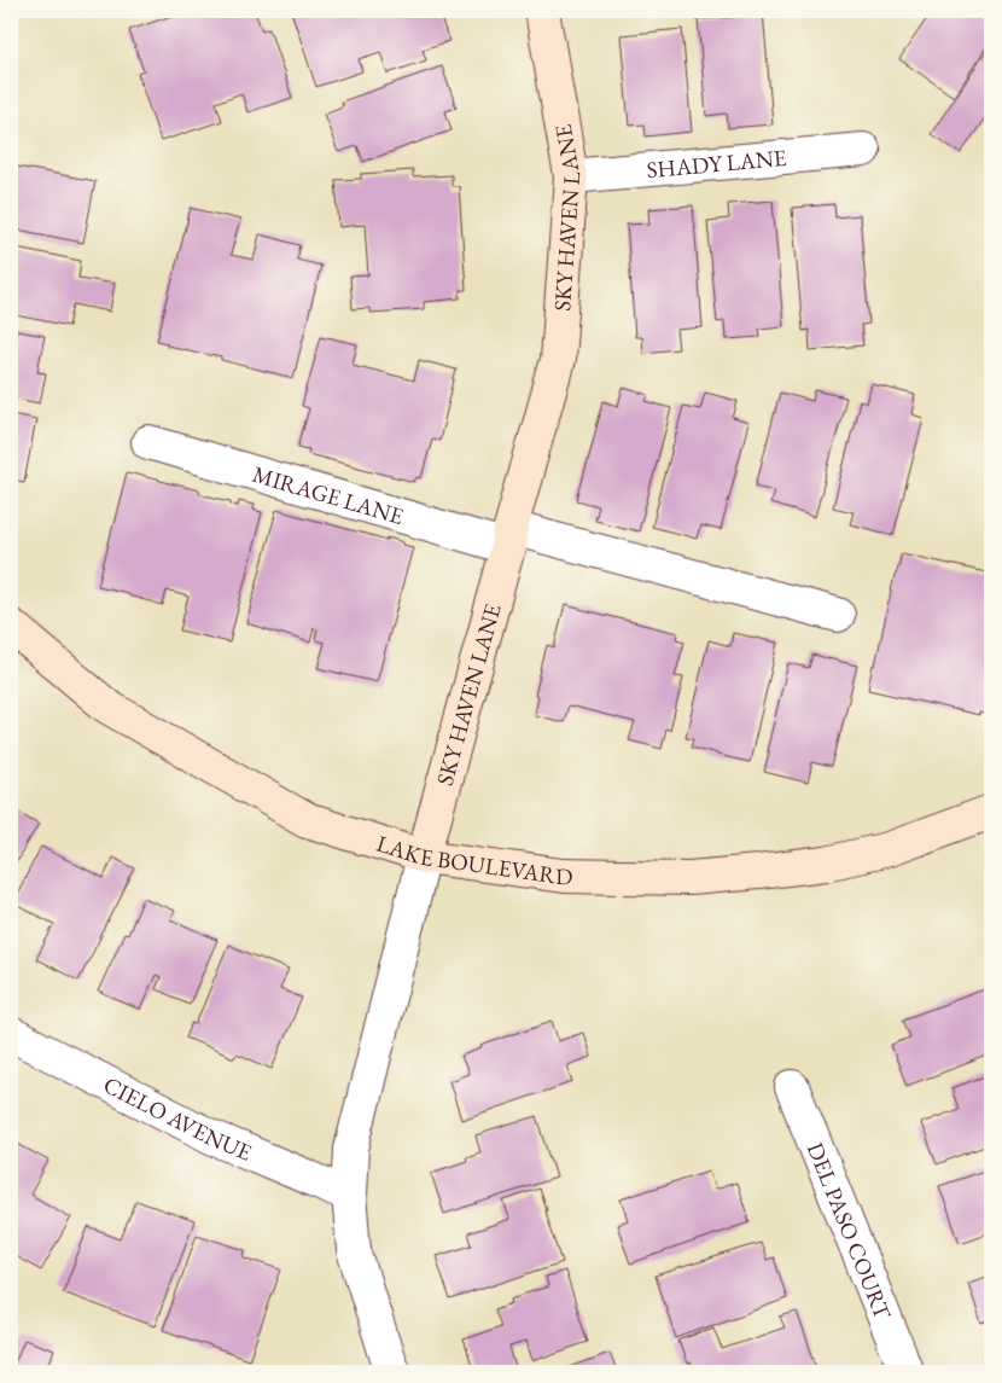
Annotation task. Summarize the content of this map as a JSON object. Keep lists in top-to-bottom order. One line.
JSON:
{"streets":{"main road":["SKY HAVEN LANE","LAKE BOULEVARD"],"street":["SHADY LANE","MIRAGE LANE","CIELO AVENUE","DEL PASO COURT"]},"crossings":[["SHADY LANE","SKY HAVEN LANE"],["SKY HAVEN LANE","MIRAGE LANE"],["SKY HAVEN LANE","LAKE BOULEVARD"],["SKY HAVEN LANE","CIELO AVENUE"]]}
